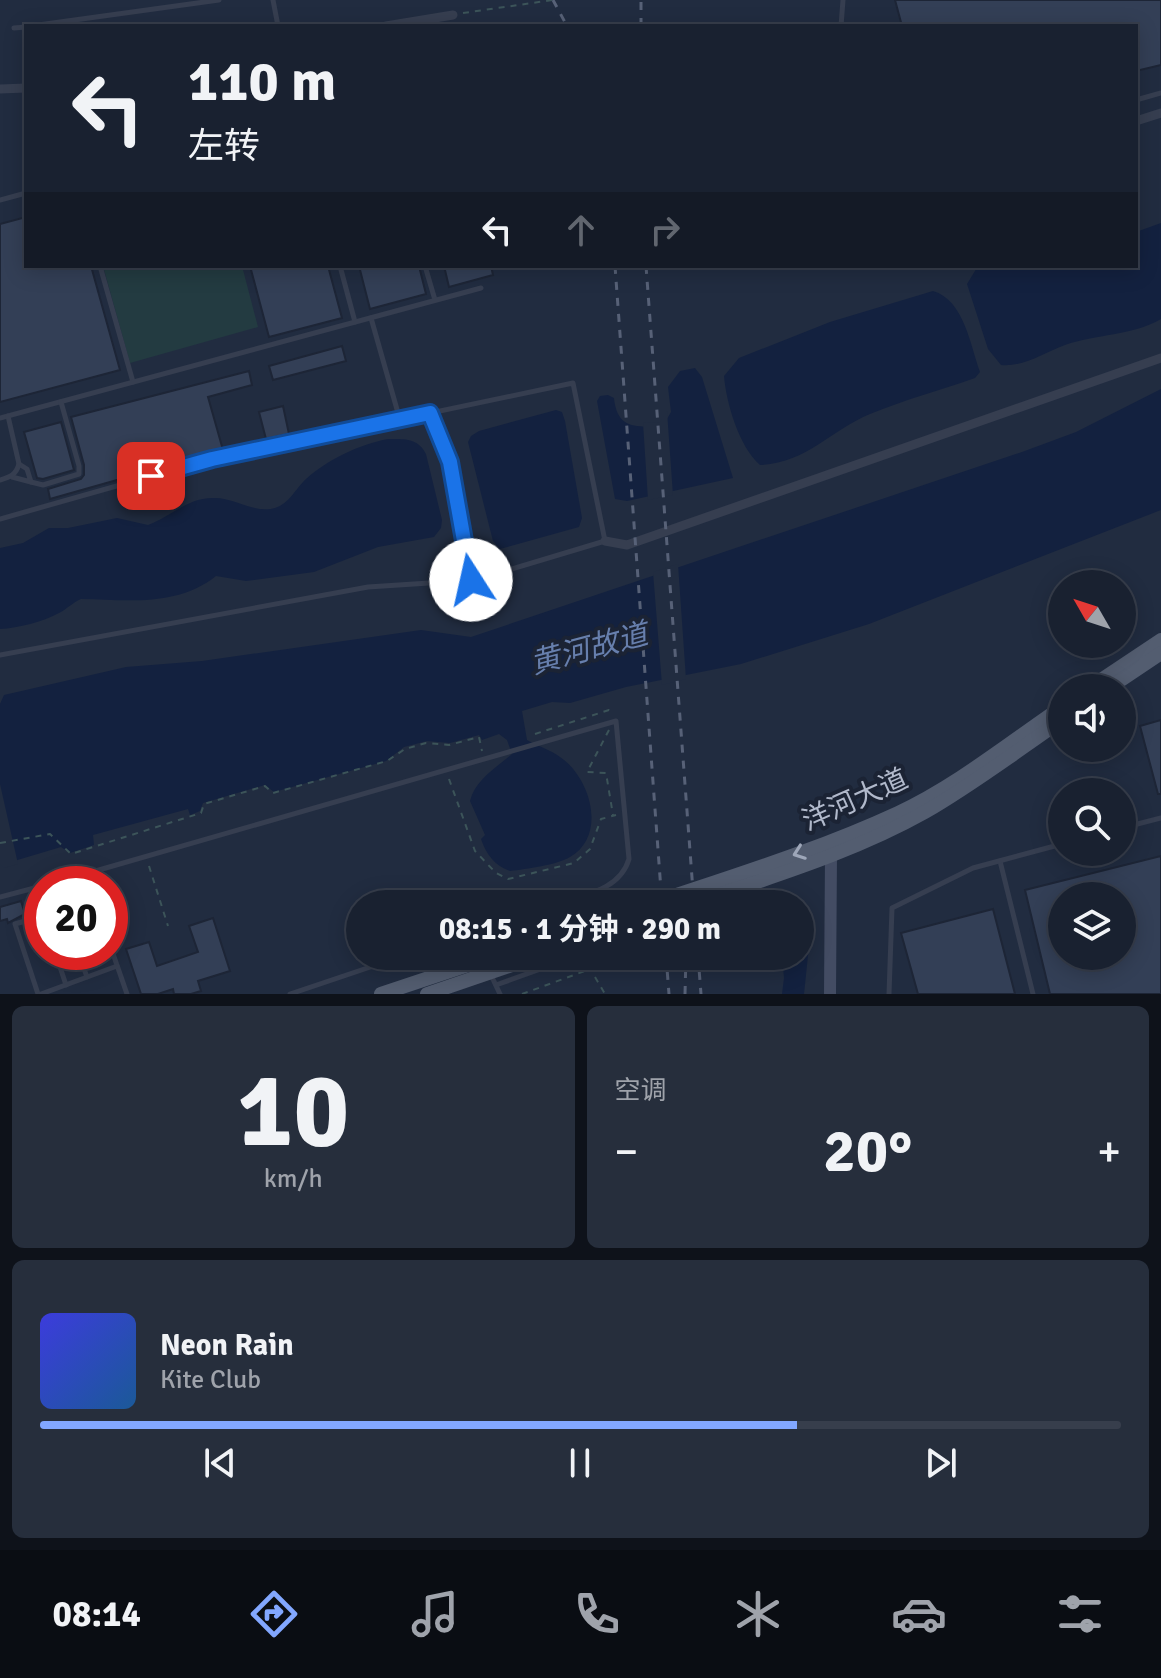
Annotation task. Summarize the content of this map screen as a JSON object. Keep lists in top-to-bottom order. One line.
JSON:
{"streets":{"main road":["洋河大道"]},"water":["黄河故道"],"north":"top left","page":{"turn":["110 m","左转"],"limit":"20","trip":"08:15 · 1 分钟 · 290 m","tile":[["10","km/h"],"空调"],"heat":["−","20°","+"],"song":["Neon Rain","Kite Club"],"tabs":"08:14"}}
